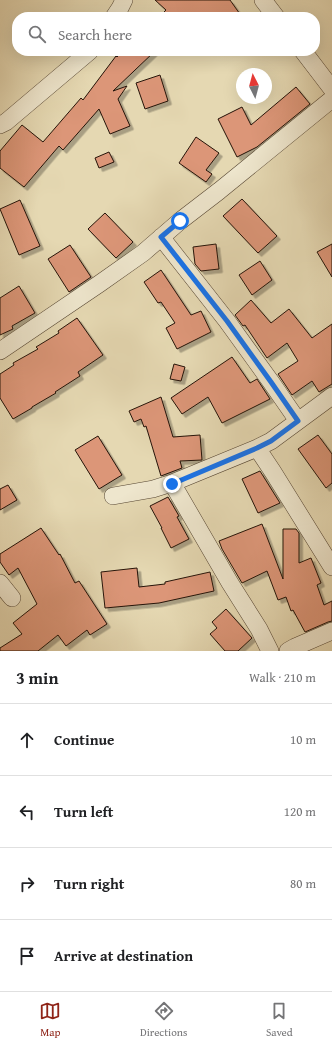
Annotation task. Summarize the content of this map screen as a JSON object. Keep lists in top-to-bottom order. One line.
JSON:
{"north":"top","page":{"search":"Search here","heading":["3 min","Walk · 210 m"],"list":[["Continue","10 m"],["Turn left","120 m"],["Turn right","80 m"],"Arrive at destination"],"nav":["Map","Directions","Saved"]}}
